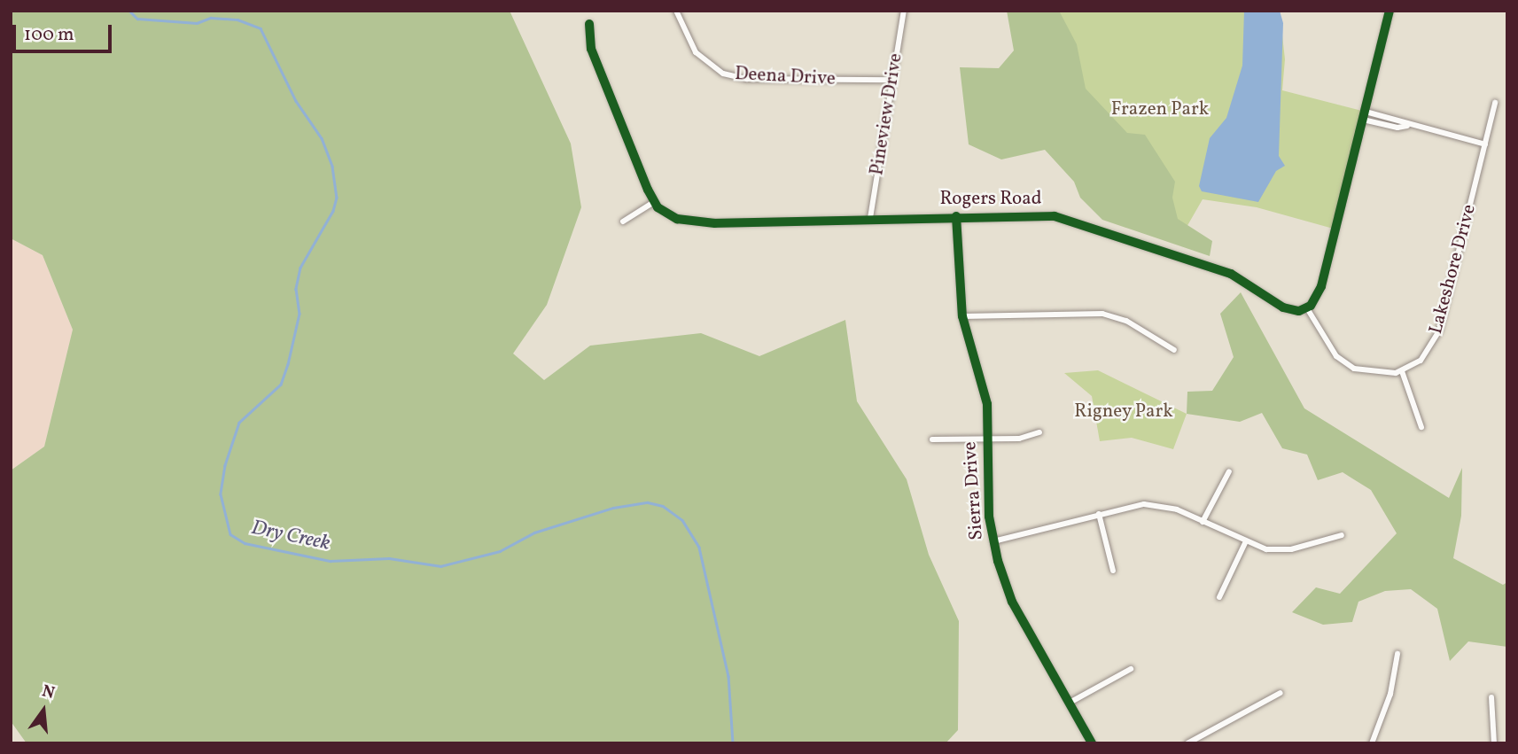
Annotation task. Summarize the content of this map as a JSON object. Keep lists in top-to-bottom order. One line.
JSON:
{"streets":{"street":["Deena Drive","Pineview Drive","Rogers Road","Lakeshore Drive","Sierra Drive"]},"crossings":[["Deena Drive","Pineview Drive"],["Pineview Drive","Rogers Road"],["Rogers Road","Sierra Drive"]],"water":["Dry Creek"],"parks":["Frazen Park","Rigney Park"],"scale_bar":"100 m","north":"top"}
